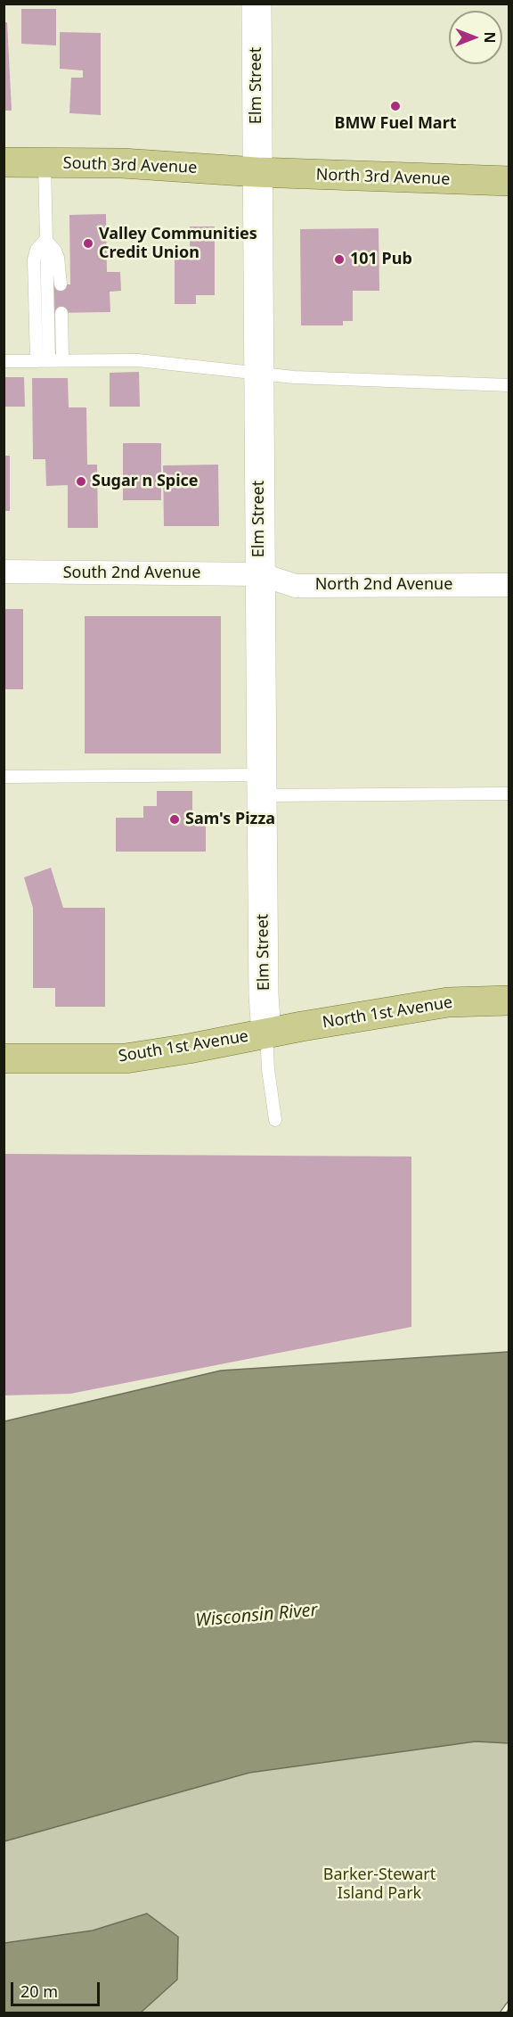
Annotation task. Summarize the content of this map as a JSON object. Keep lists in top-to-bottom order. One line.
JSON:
{"streets":{"main road":["South 3rd Avenue","North 3rd Avenue","North 1st Avenue","South 1st Avenue"],"street":["Elm Street","South 2nd Avenue","North 2nd Avenue"]},"crossings":[["Elm Street","South 3rd Avenue"],["Elm Street","North 3rd Avenue"],["Elm Street","South 2nd Avenue"],["Elm Street","North 2nd Avenue"],["Elm Street","North 1st Avenue"],["Elm Street","South 1st Avenue"],["South 3rd Avenue","North 3rd Avenue"],["South 2nd Avenue","North 2nd Avenue"],["North 1st Avenue","South 1st Avenue"]],"water":["Wisconsin River"],"parks":["Barker-Stewart Island Park"],"places":["BMW Fuel Mart","Valley Communities Credit Union","101 Pub","Sugar n Spice","Sam's Pizza"],"scale_bar":"20 m","north":"right"}
